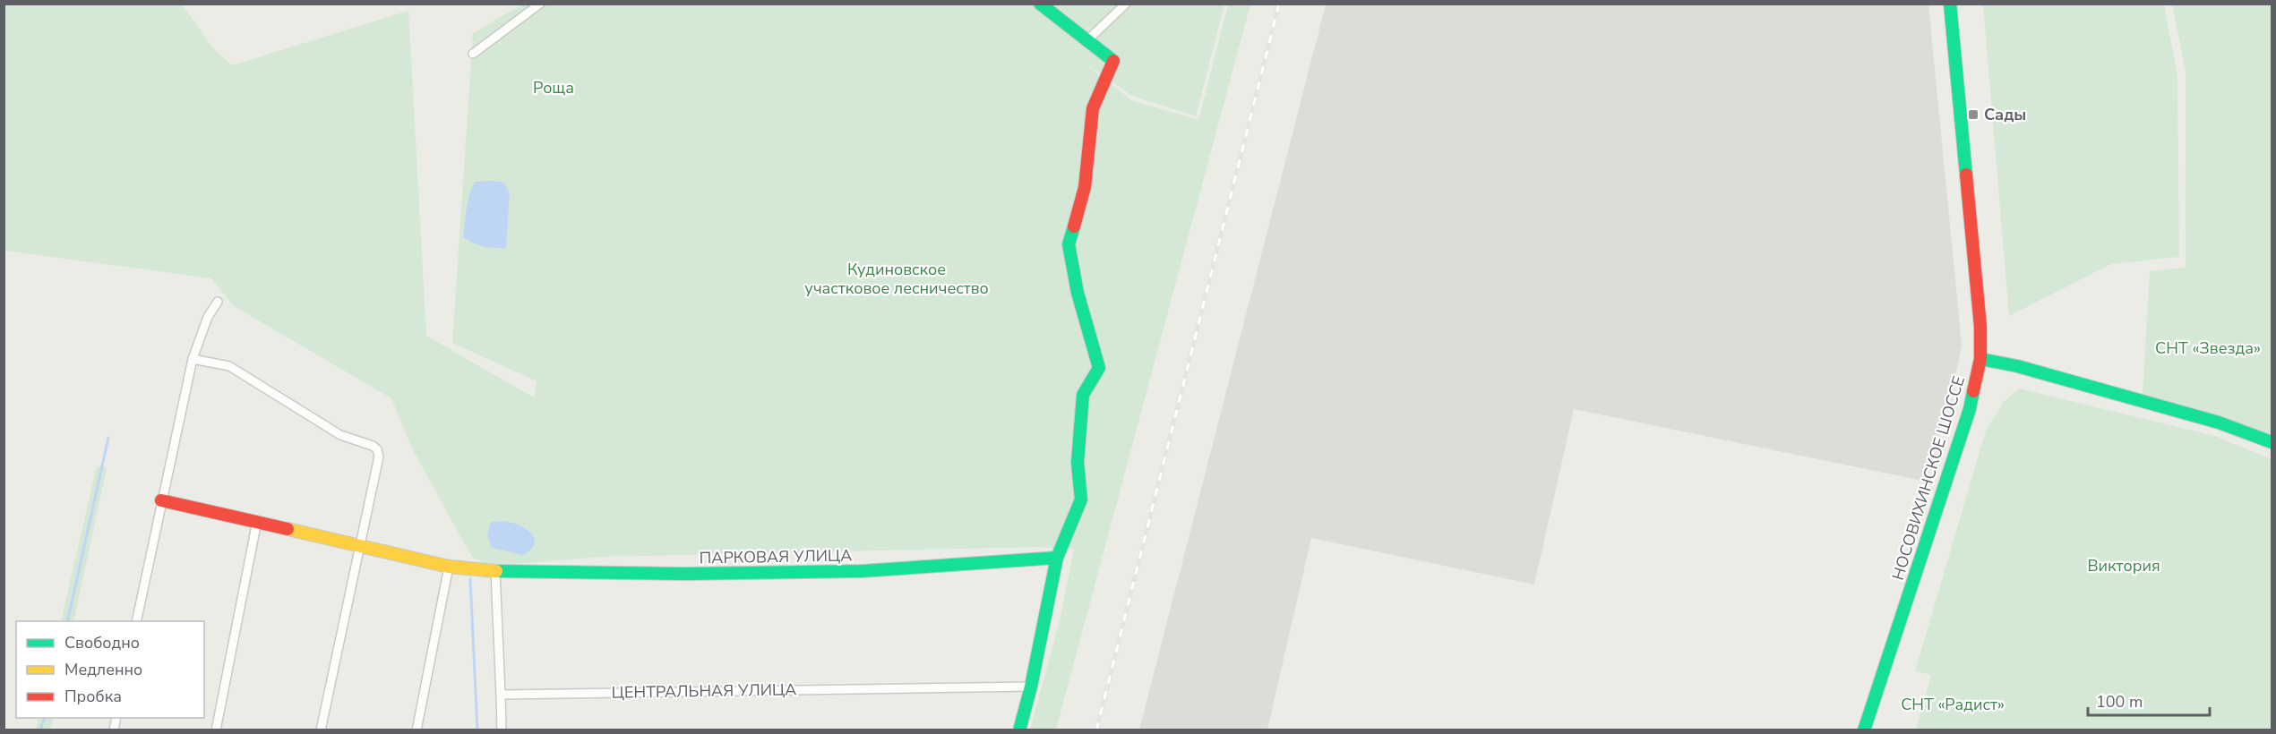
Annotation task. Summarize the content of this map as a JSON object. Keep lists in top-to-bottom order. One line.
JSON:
{"streets":{"street":["НОСОВИХИНСКОЕ ШОССЕ","ПАРКОВАЯ УЛИЦА","ЦЕНТРАЛЬНАЯ УЛИЦА"]},"parks":["Роща","Кудиновское участковое лесничество","СНТ «Звезда»","Виктория","СНТ «Радист»"],"places":{"transit":["Сады"]},"legend":["Свободно","Медленно","Пробка"],"scale_bar":"100 m"}
